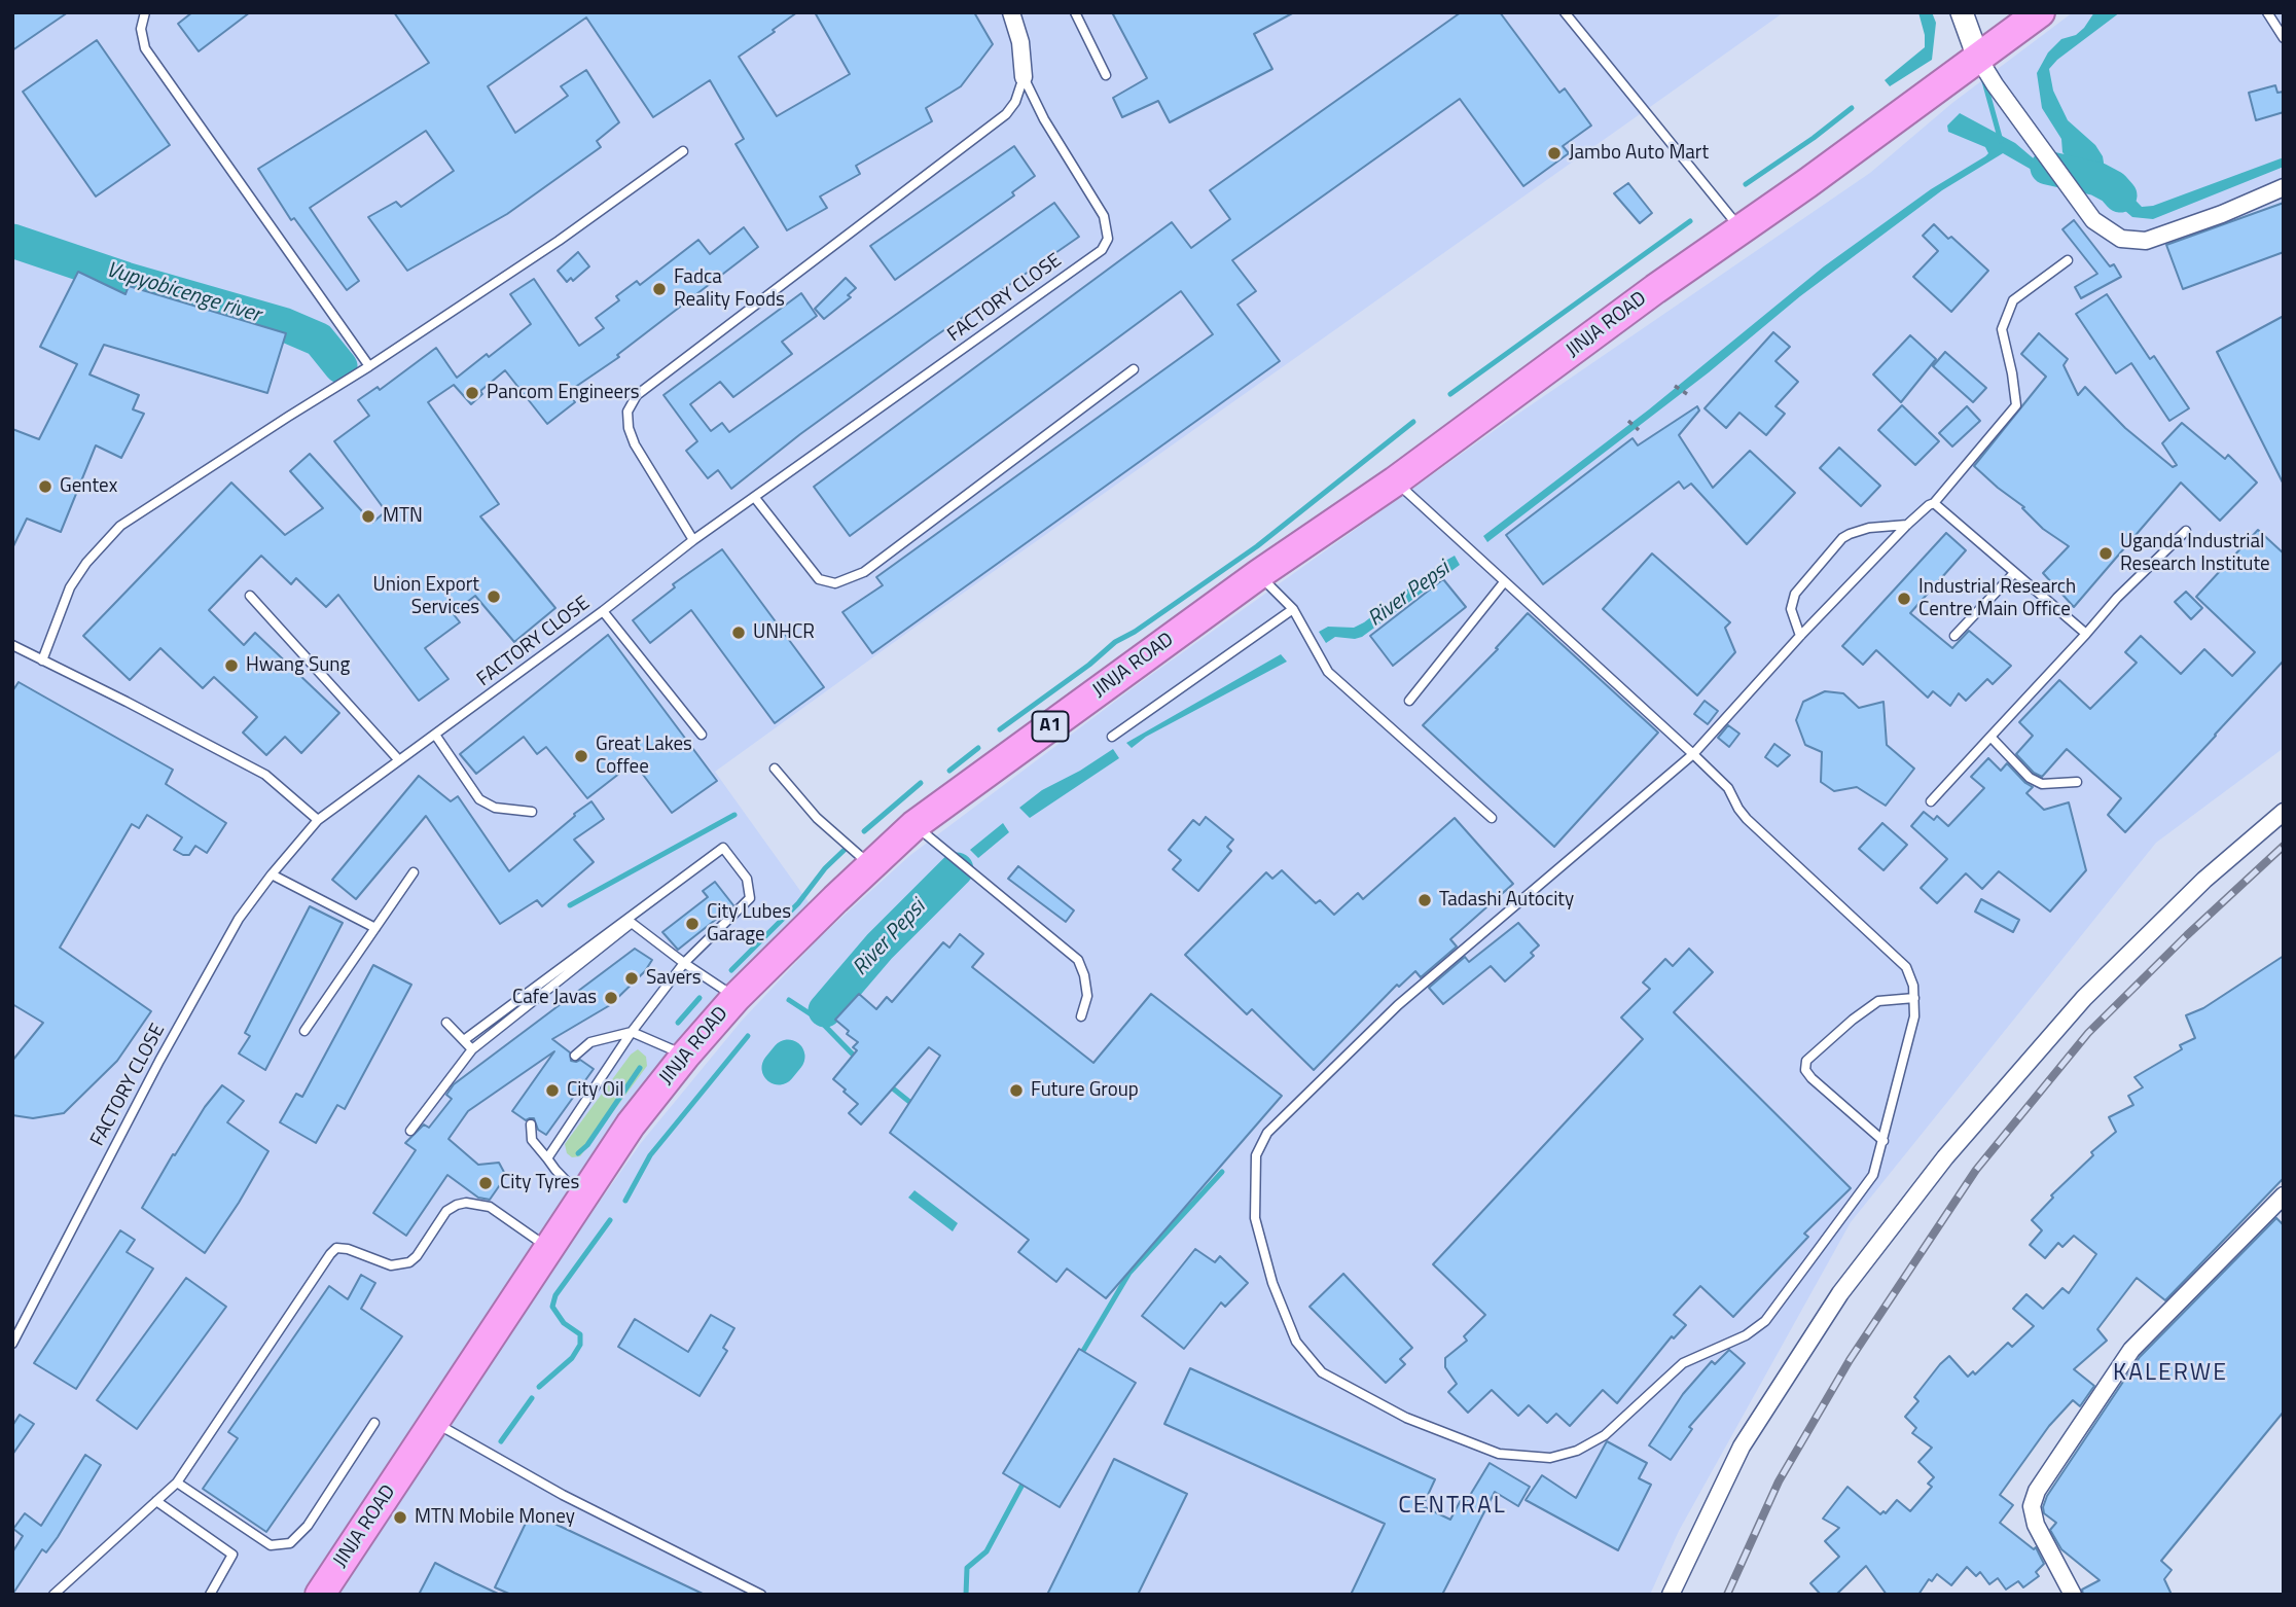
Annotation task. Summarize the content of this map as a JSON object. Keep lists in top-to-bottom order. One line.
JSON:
{"streets":{"highway":["JINJA ROAD","A1"],"lane":["FACTORY CLOSE"]},"districts":["KALERWE","CENTRAL"],"water":["Vupyobicenge river","River Pepsi"],"places":["Jambo Auto Mart","Fadca Reality Foods","Pancom Engineers","Gentex","MTN","Uganda Industrial Research Institute","Union Export Services","Industrial Research Centre Main Office","UNHCR","Hwang Sung","Great Lakes Coffee","Tadashi Autocity","City Lubes Garage","Savers","Cafe Javas","City Oil","Future Group","City Tyres","MTN Mobile Money"]}
